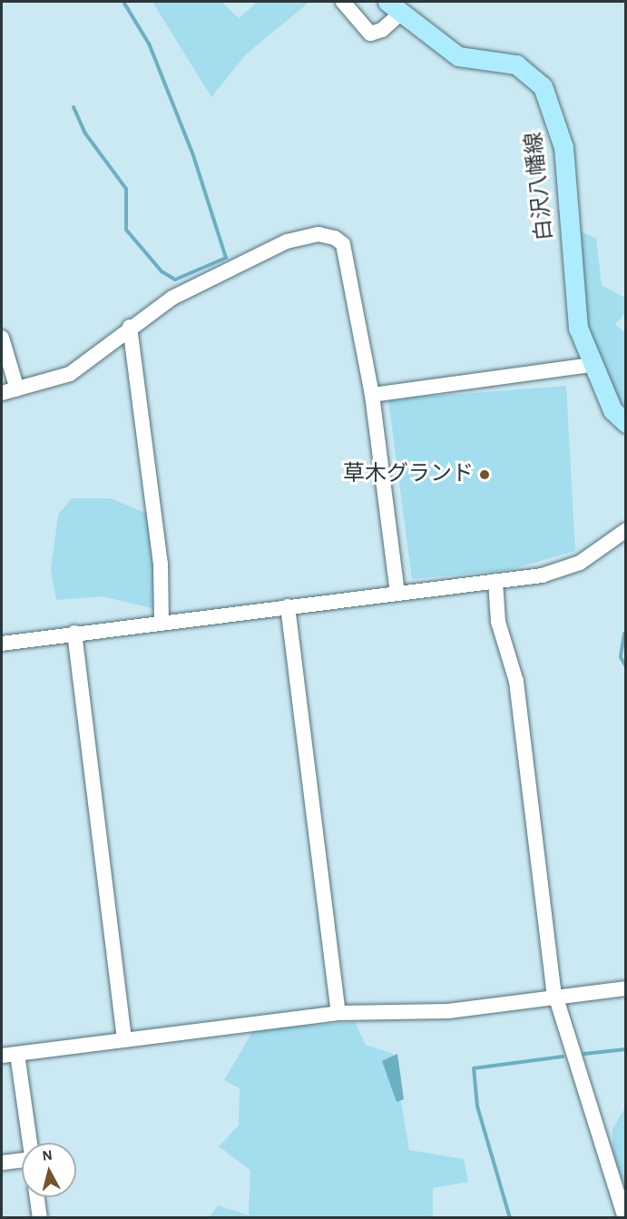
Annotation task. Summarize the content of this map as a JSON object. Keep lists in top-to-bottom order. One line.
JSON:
{"streets":{"main road":["白沢八幡線"]},"places":["草木グランド"],"north":"top"}
